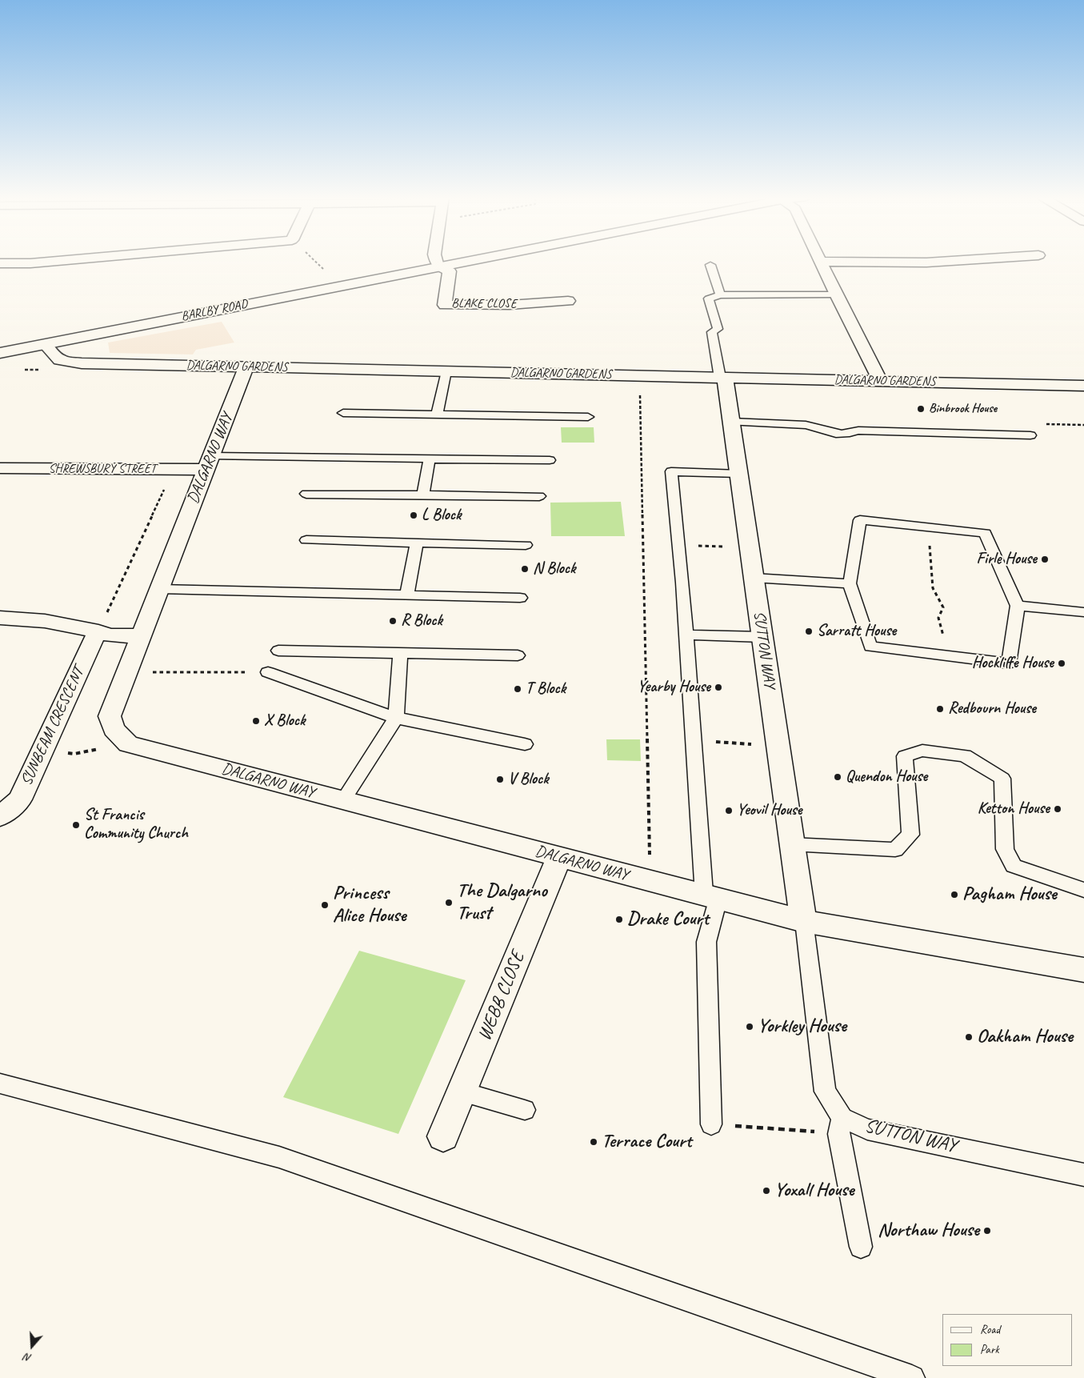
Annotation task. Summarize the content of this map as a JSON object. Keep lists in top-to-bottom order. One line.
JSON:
{"streets":{"street":["BLAKE CLOSE","BARLBY ROAD","DALGARNO GARDENS","DALGARNO WAY","SHREWSBURY STREET","SUTTON WAY","SUNBEAM CRESCENT","WEBB CLOSE"]},"crossings":[["BLAKE CLOSE","BARLBY ROAD"],["BARLBY ROAD","DALGARNO GARDENS"],["DALGARNO GARDENS","DALGARNO WAY"],["DALGARNO GARDENS","SUTTON WAY"],["DALGARNO WAY","SHREWSBURY STREET"],["DALGARNO WAY","SUTTON WAY"],["DALGARNO WAY","WEBB CLOSE"]],"places":["Binbrook House","L Block","Firle House","N Block","R Block","Sarratt House","Hockliffe House","Yearby House","T Block","Redbourn House","X Block","Quendon House","V Block","Ketton House","Yeovil House","St Francis Community Church","Pagham House","The Dalgarno Trust","Princess Alice House","Drake Court","Yorkley House","Oakham House","Terrace Court","Yoxall House","Northaw House"],"legend":["Road","Park"],"north":"bottom"}
